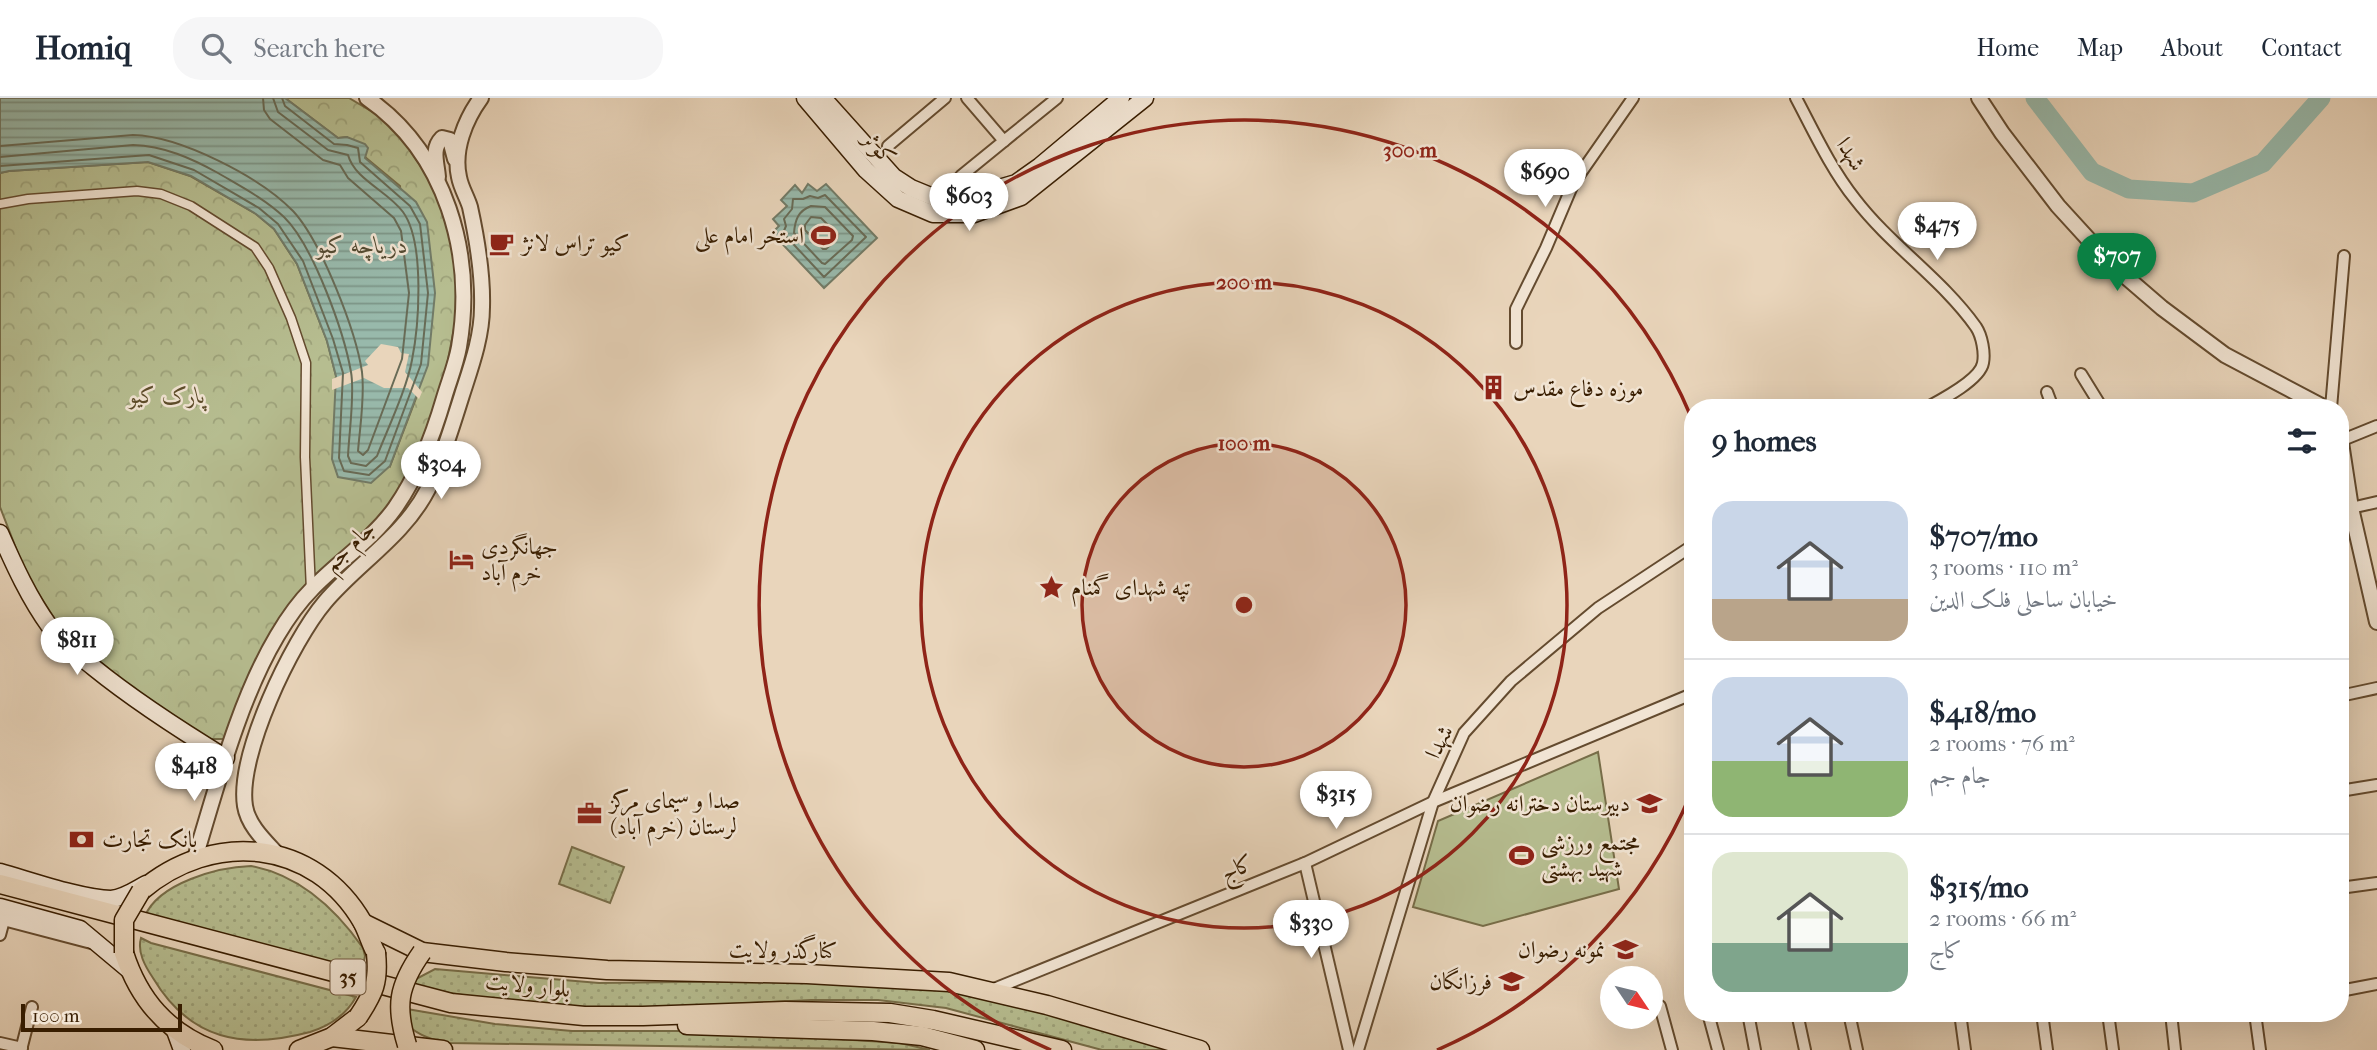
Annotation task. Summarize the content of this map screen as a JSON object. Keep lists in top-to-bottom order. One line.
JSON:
{"streets":{"main road":["کوثر","کنارگذر ولایت","35","بلوار ولایت"],"street":["شهدا","جام جم","کاج"]},"crossings":[["شهدا","کاج"],["کاج","کنارگذر ولایت"]],"water":["دریاچه کیو"],"parks":["پارک کیو"],"places":{"sports":["استخر امام علی","مجتمع ورزشی شهید بهشتی"],"cafe":["کیو تراس لانژ"],"building":["موزه دفاع مقدس"],"hotel":["جهانگردى خرم آباد"],"place":["تپه شهدای گمنام"],"school or university":["دبیرستان دخترانه رضوان","نمونه رضوان","فرزانگان"],"office":["صدا و سیمای مرکز لرستان (خرم آباد)"],"bank":["بانک تجارت"]},"scale_bar":"100 m","north":"bottom right","page":{"header":"Homiq","search":"Search here","nav":["Home","Map","About","Contact"],"price":["$690","$603","$475","$707","$304","$811","$418","$315","$330"],"heading":"9 homes","list":[{"name":"$707/mo","note":"3 rooms · 110 m² · خیابان ساحلی فلک الدین"},{"name":"$418/mo","note":"2 rooms · 76 m² · جام جم"},{"name":"$315/mo","note":"2 rooms · 66 m² · کاج"}],"scale":"100 m"},"rings":["300 m","200 m","100 m"]}
